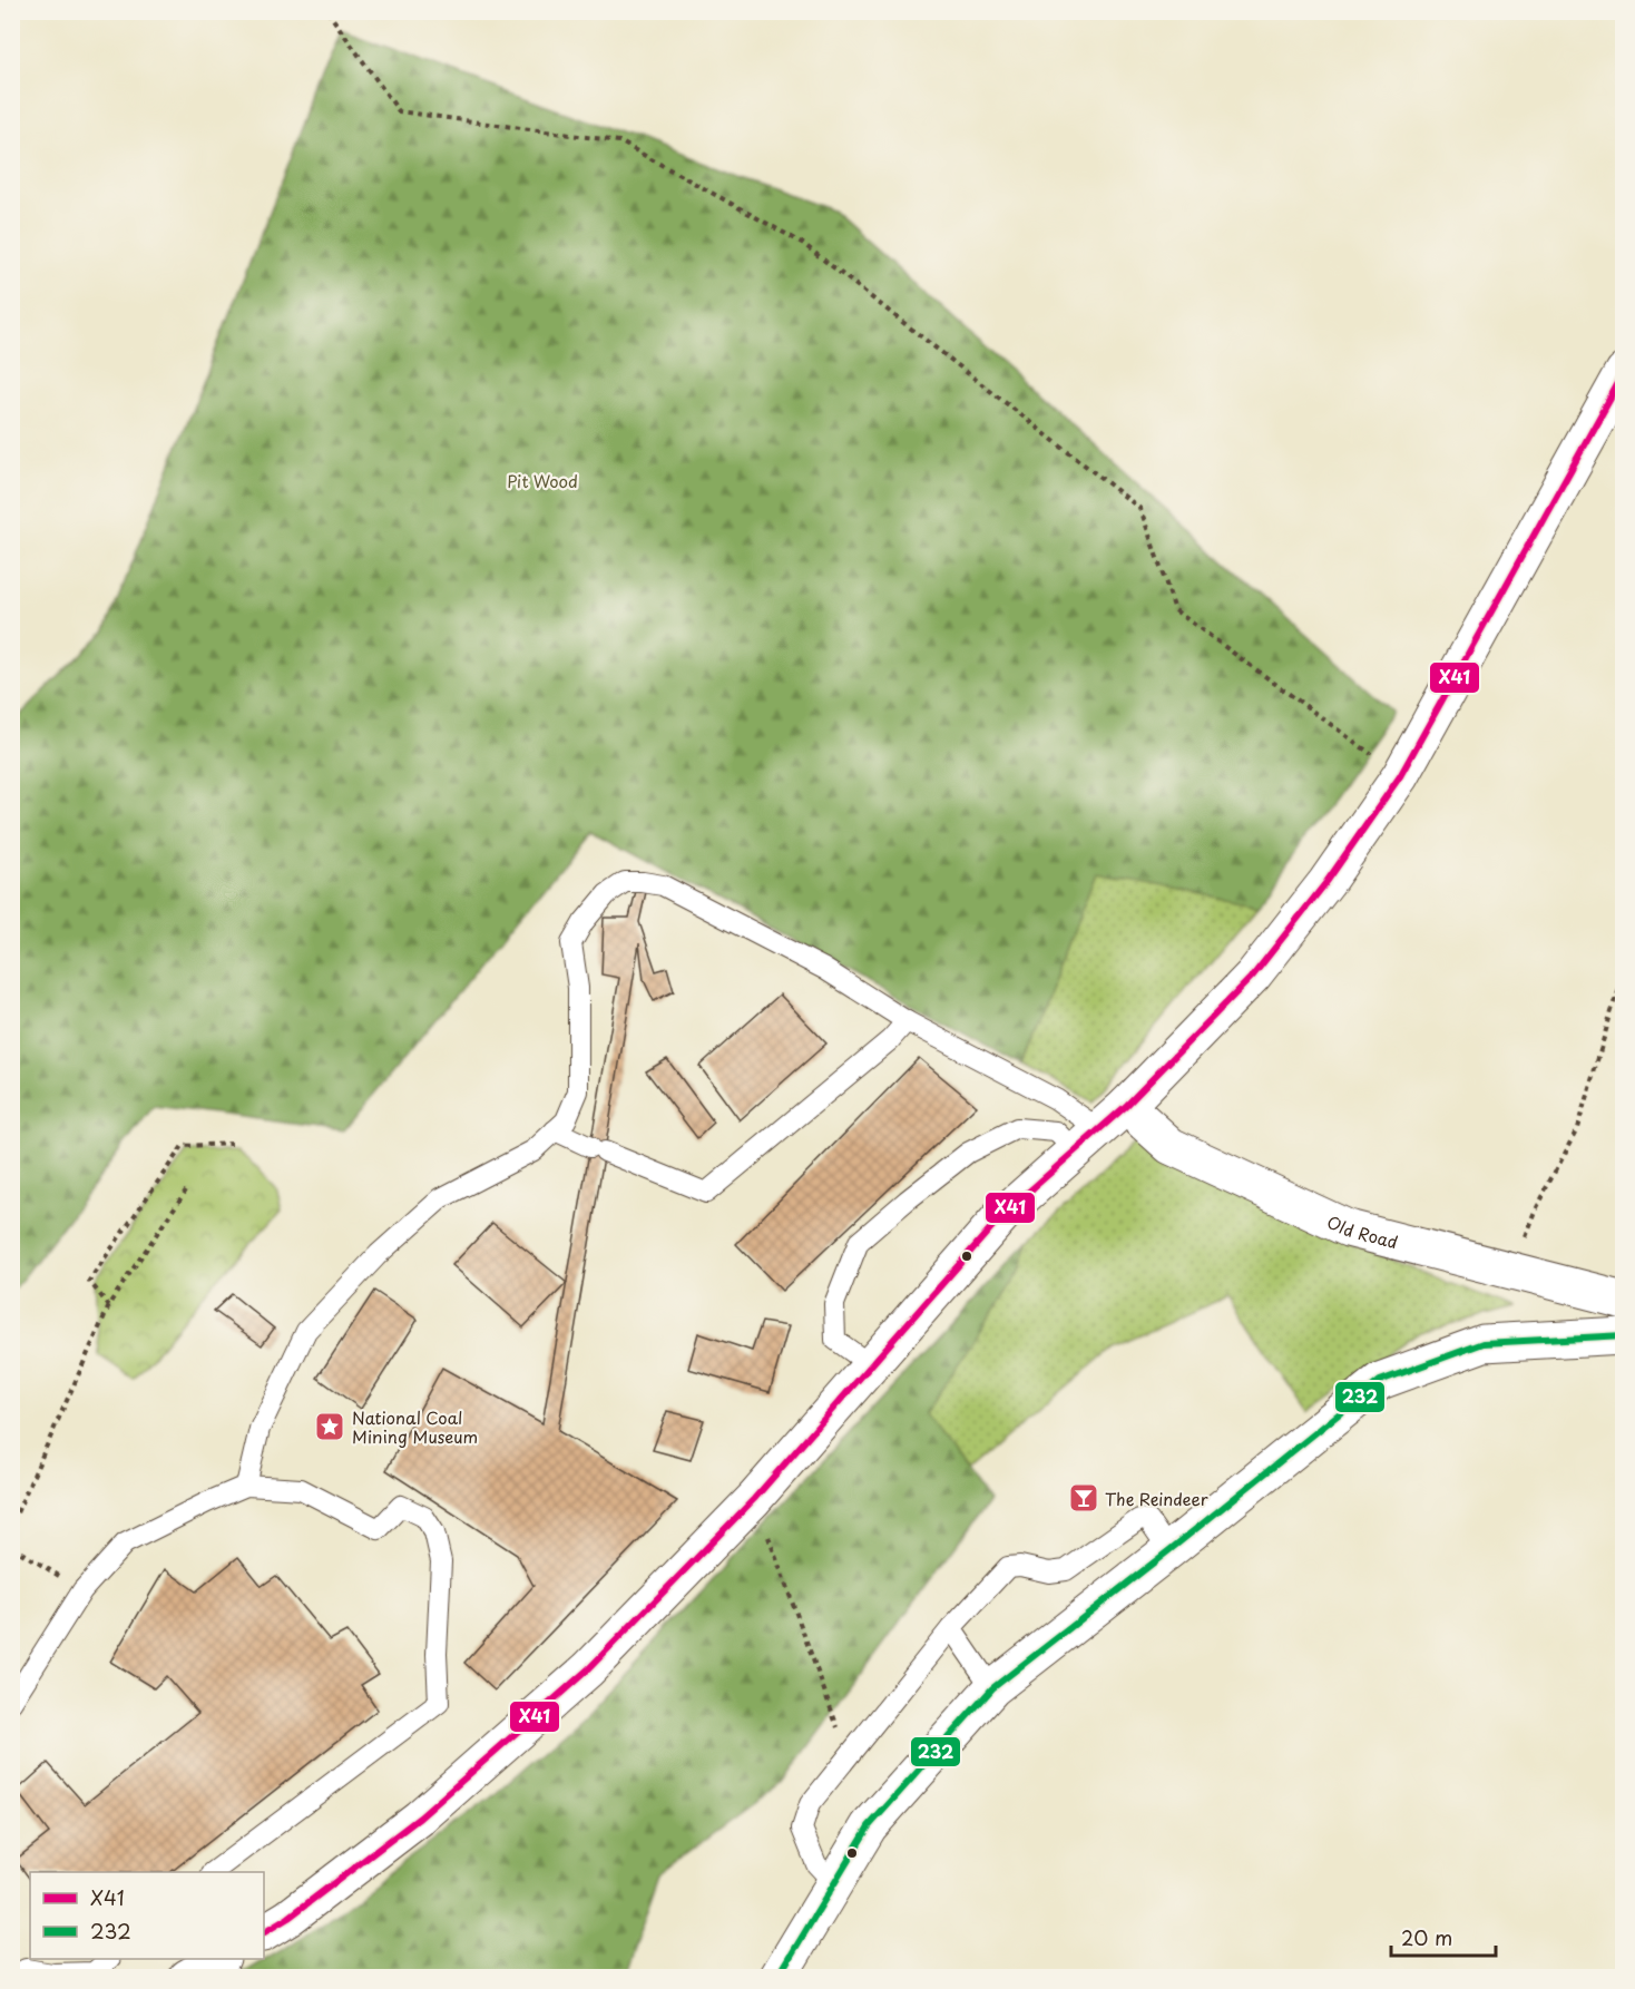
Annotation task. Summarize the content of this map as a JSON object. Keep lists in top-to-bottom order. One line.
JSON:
{"streets":{"main road":["Old Road"]},"parks":["Pit Wood"],"places":{"place":["National Coal Mining Museum"],"bar":["The Reindeer"]},"lines":["transit line X41","transit line 232"],"legend":["X41","232"],"scale_bar":"20 m"}
